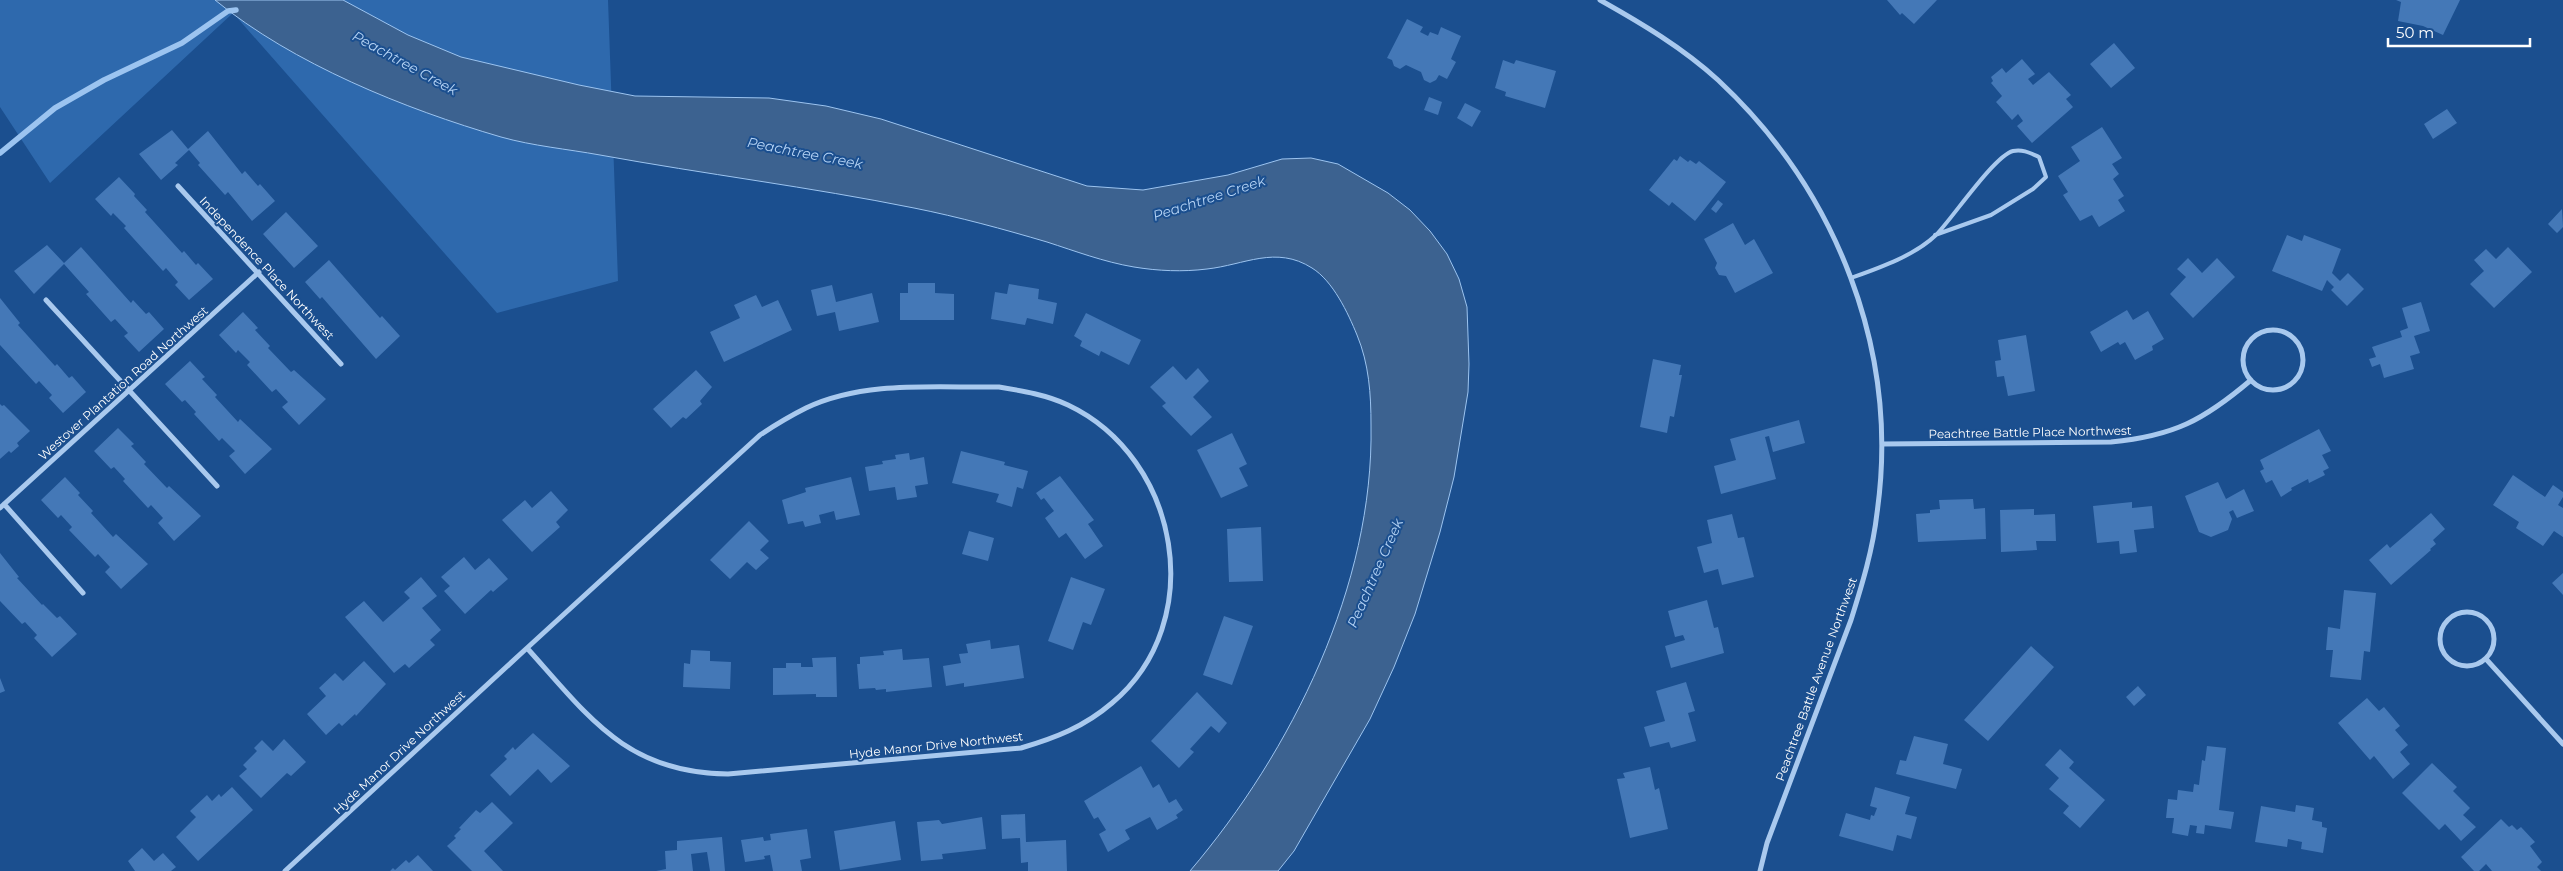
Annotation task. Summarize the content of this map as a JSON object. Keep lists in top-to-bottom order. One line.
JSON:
{"streets":{"street":["Independence Place Northwest","Westover Plantation Road Northwest","Peachtree Battle Place Northwest","Peachtree Battle Avenue Northwest","Hyde Manor Drive Northwest"]},"crossings":[["Independence Place Northwest","Westover Plantation Road Northwest"],["Peachtree Battle Place Northwest","Peachtree Battle Avenue Northwest"]],"water":["Peachtree Creek"],"scale_bar":"50 m"}
